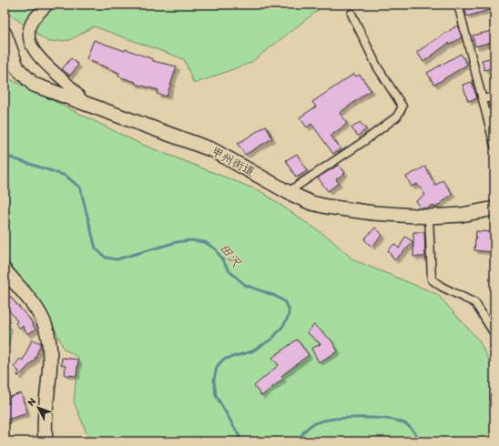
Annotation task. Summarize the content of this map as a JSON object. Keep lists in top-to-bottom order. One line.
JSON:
{"streets":{"highway":["甲州街道"]},"water":["田沢"],"north":"top left"}
